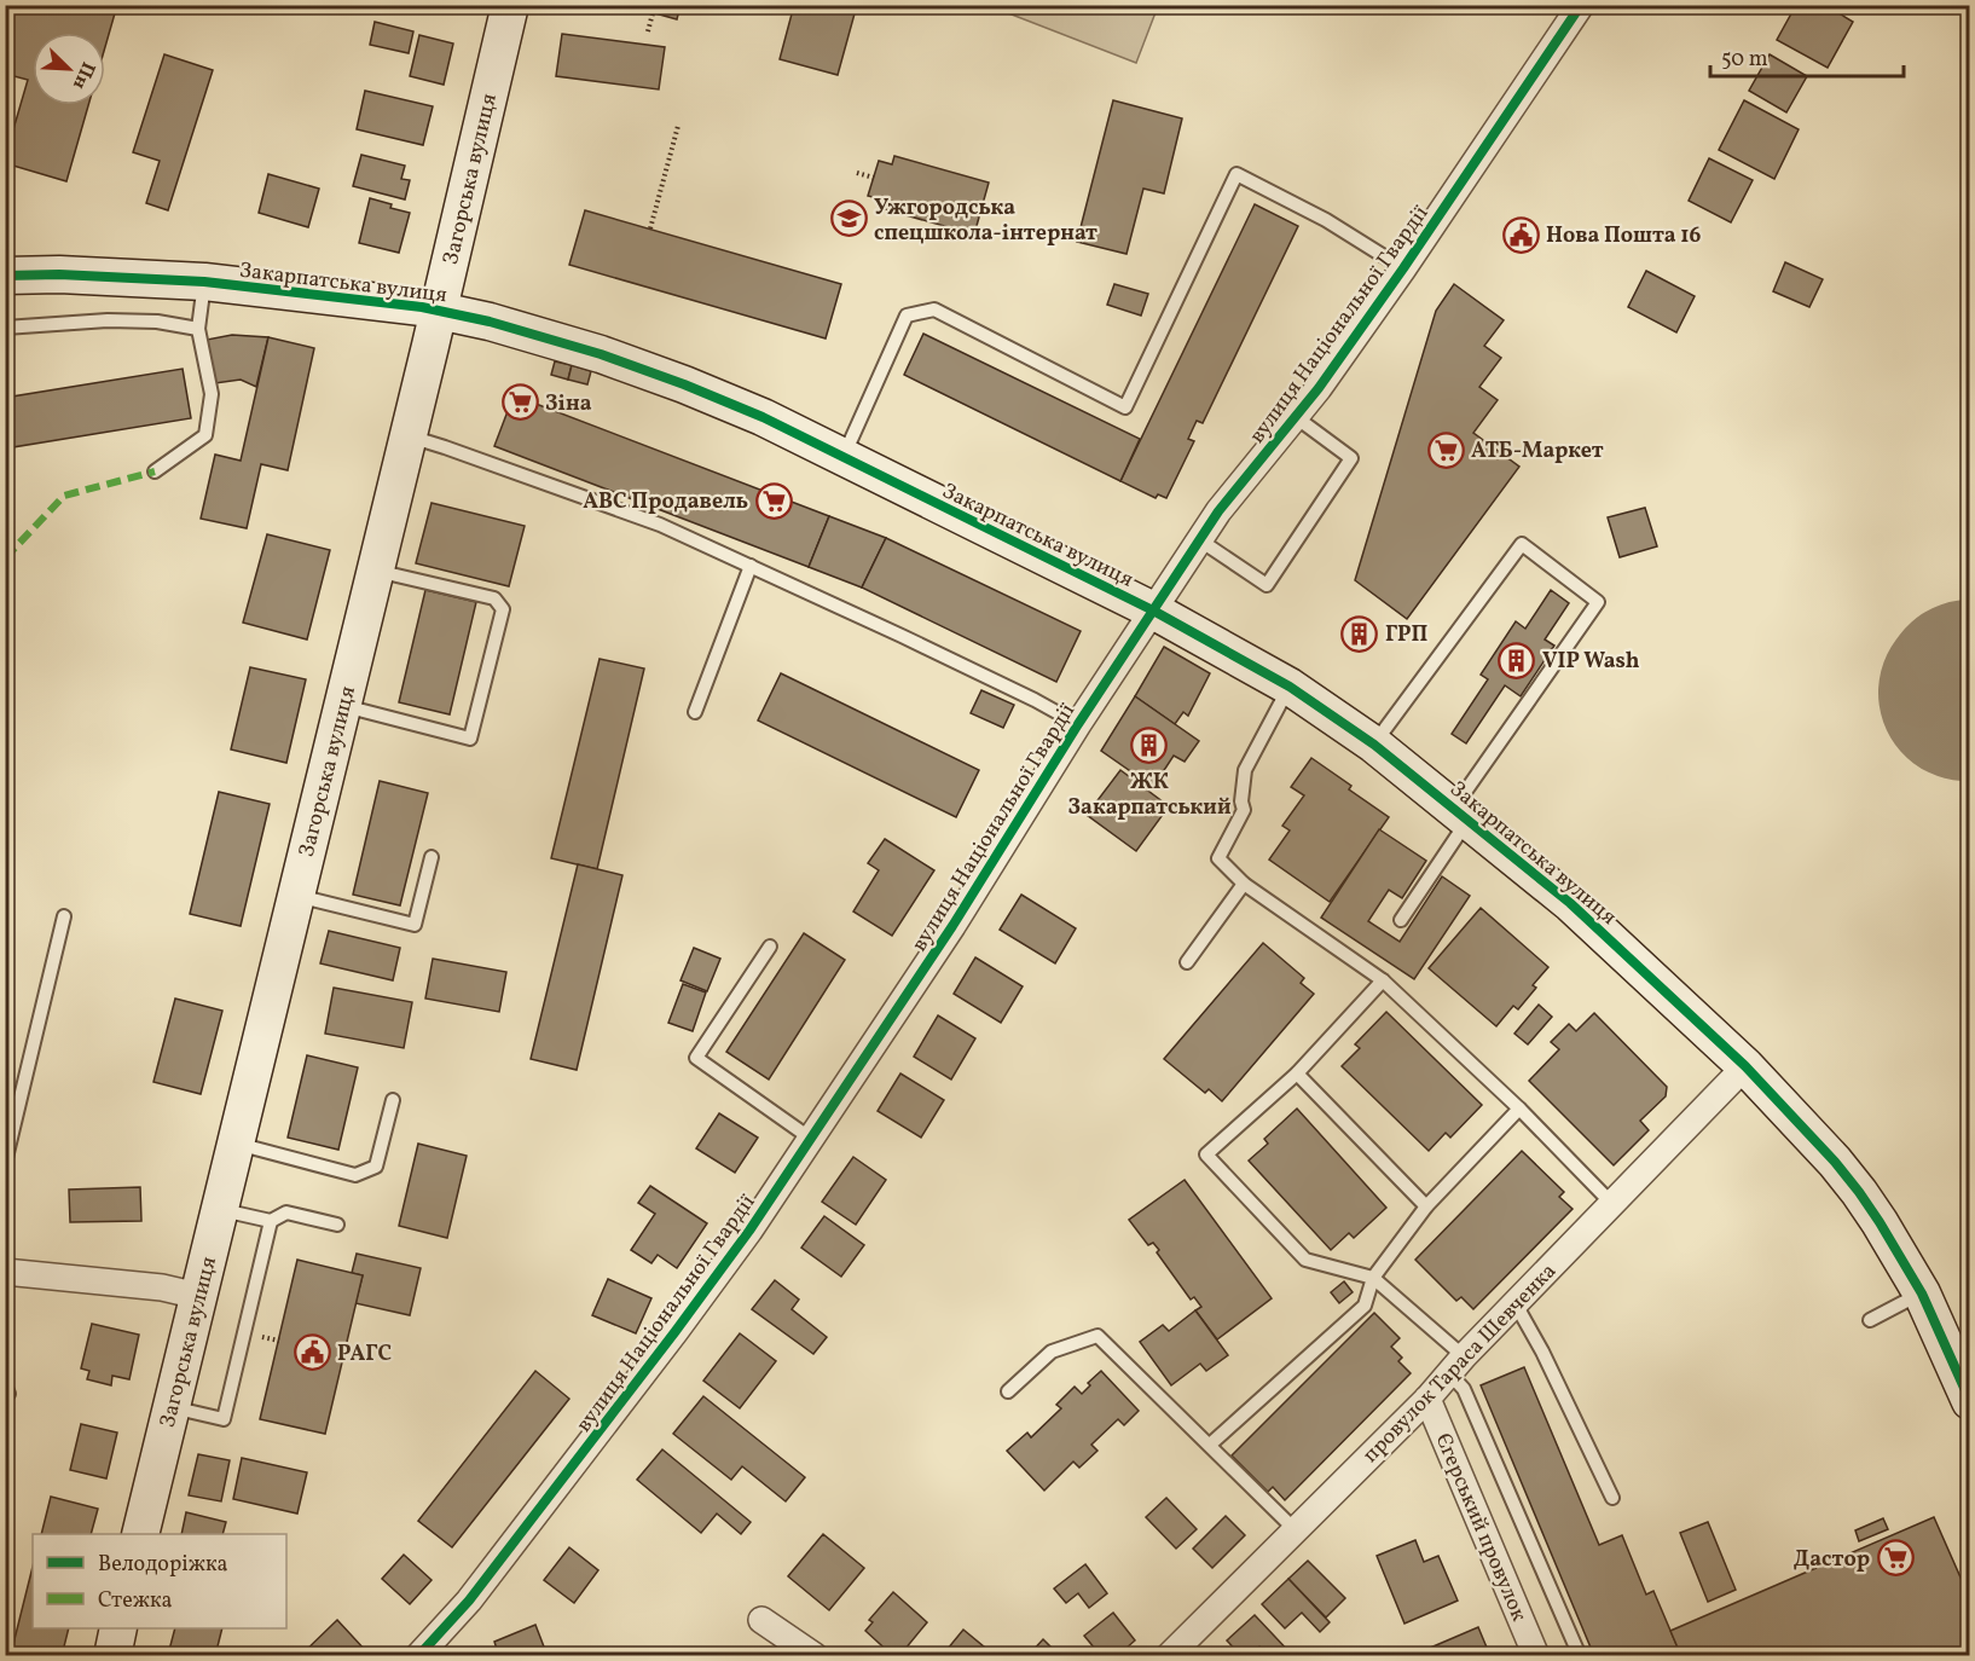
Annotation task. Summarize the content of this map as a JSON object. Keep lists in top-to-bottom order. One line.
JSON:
{"streets":{"street":["Загорська вулиця","Закарпатська вулиця","вулиця Національної Гвардії","провулок Тараса Шевченка","Єгерський провулок"]},"crossings":[["Загорська вулиця","Закарпатська вулиця"],["Закарпатська вулиця","вулиця Національної Гвардії"],["Закарпатська вулиця","провулок Тараса Шевченка"],["провулок Тараса Шевченка","Єгерський провулок"]],"places":{"school or university":["Ужгородська спецшкола-інтернат"],"public building":["Нова Пошта 16","РАГС"],"supermarket":["Зіна","АТБ-Маркет","ABC Продавель","Дастор"],"building":["ГРП","VIP Wash","ЖК Закарпатський"]},"legend":["Велодоріжка","Стежка"],"scale_bar":"50 m","north":"bottom right"}
